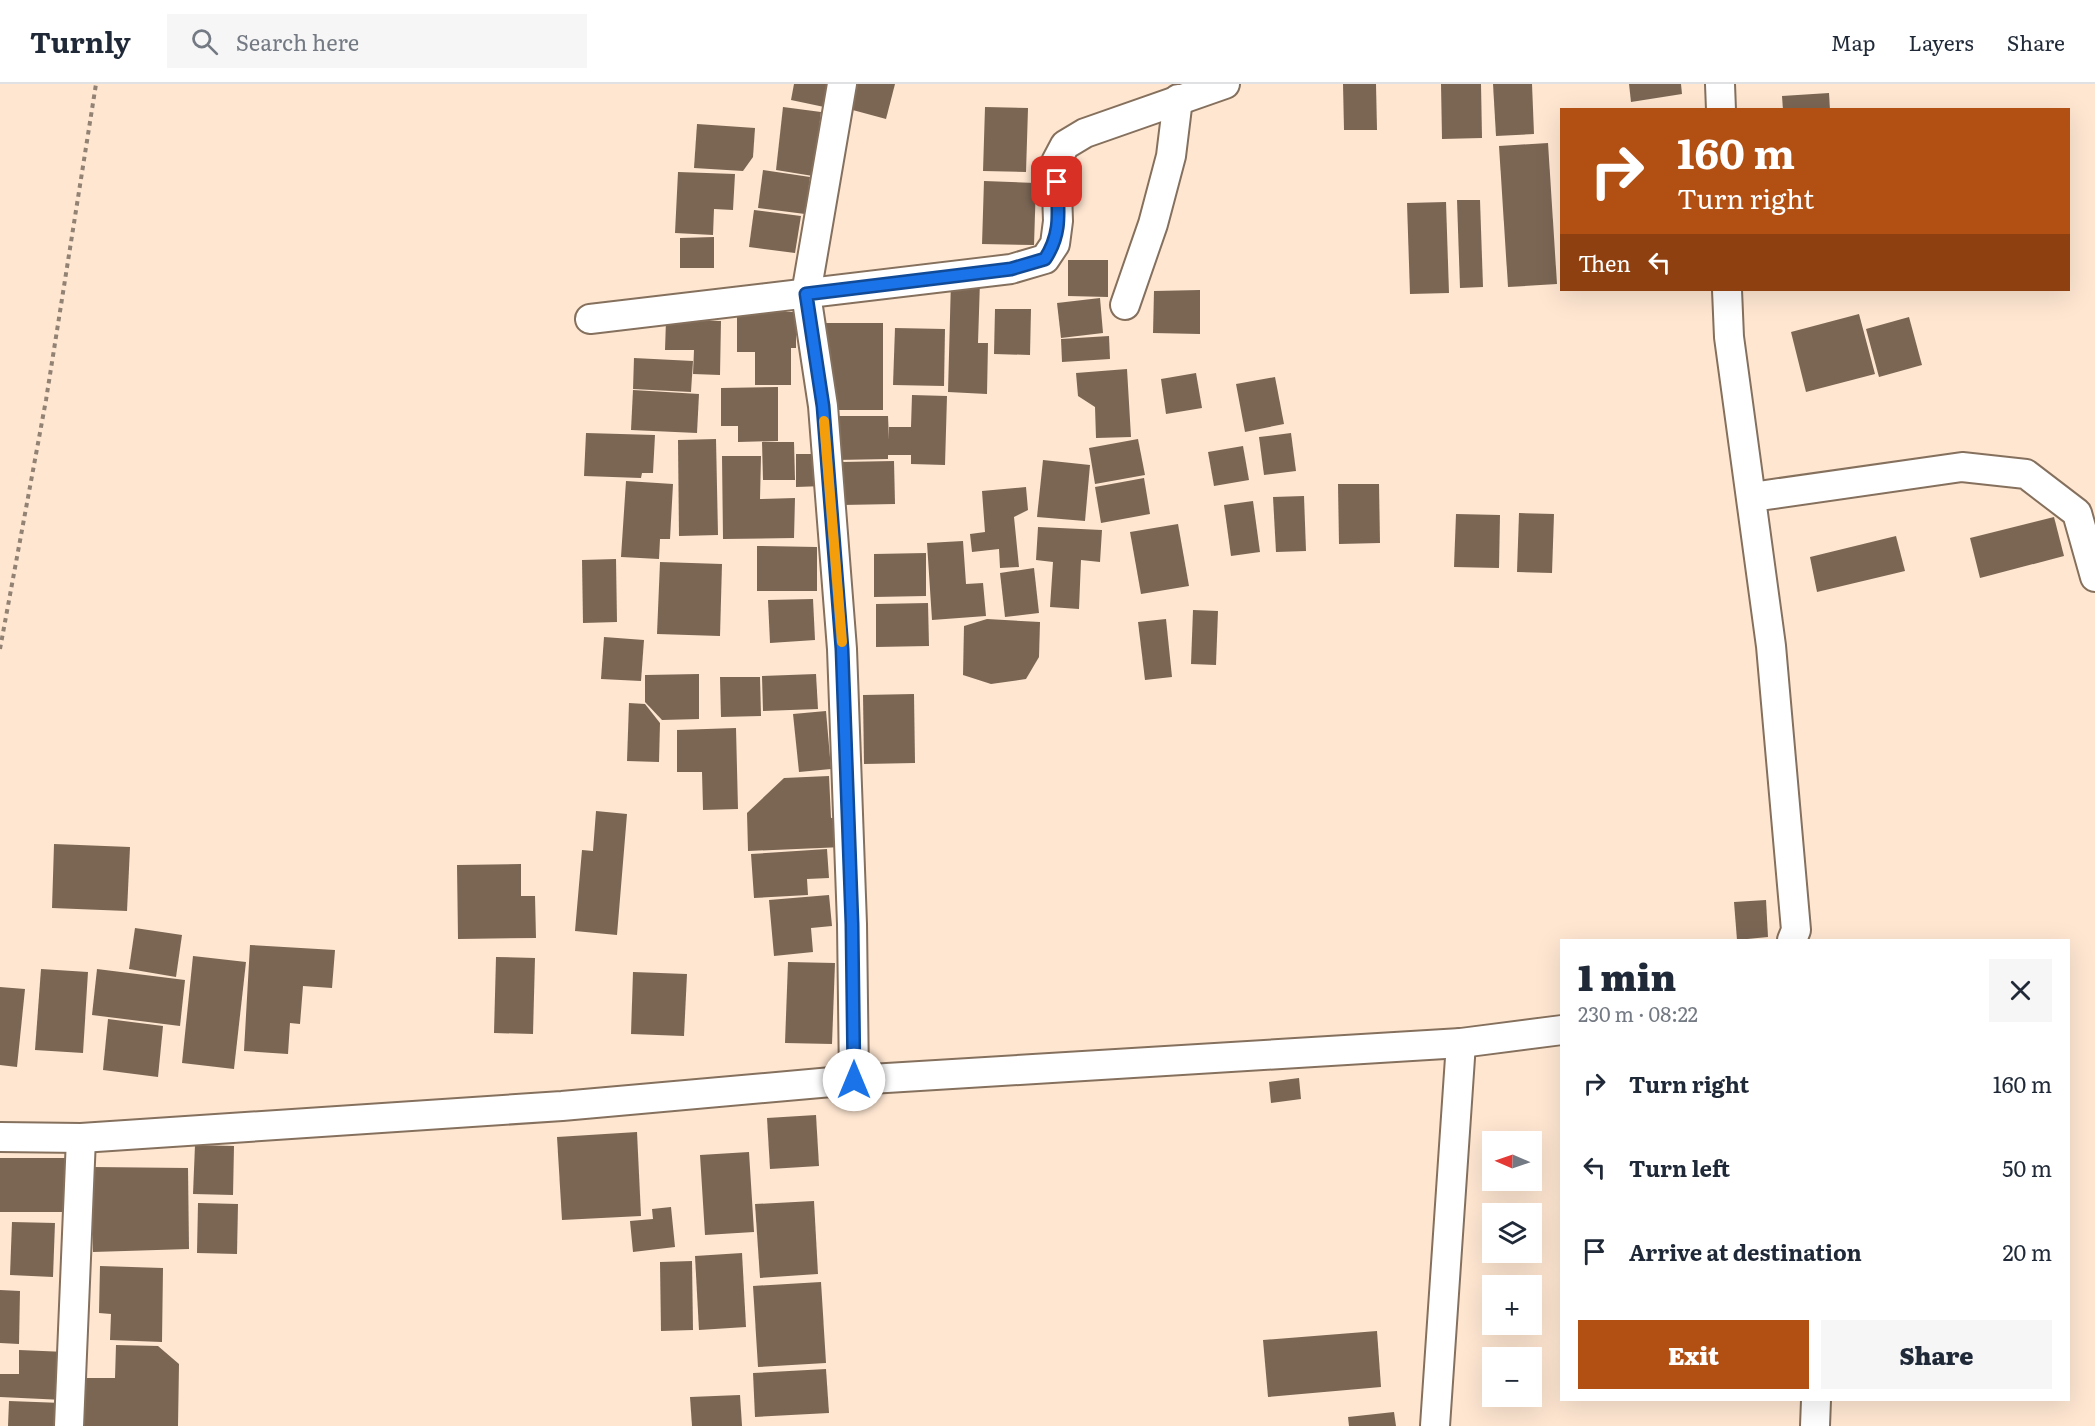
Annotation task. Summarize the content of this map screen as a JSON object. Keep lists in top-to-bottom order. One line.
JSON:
{"north":"left","page":{"header":"Turnly","search":"Search here","nav":["Map","Layers","Share"],"turn":["160 m","Turn right"],"then":"Then","heading":["1 min","230 m · 08:22"],"list":[{"name":"Turn right","value":"160 m"},{"name":"Turn left","value":"50 m"},{"name":"Arrive at destination","value":"20 m"}],"map_buttons":["+","−"],"buttons":["Exit","Share"]}}
